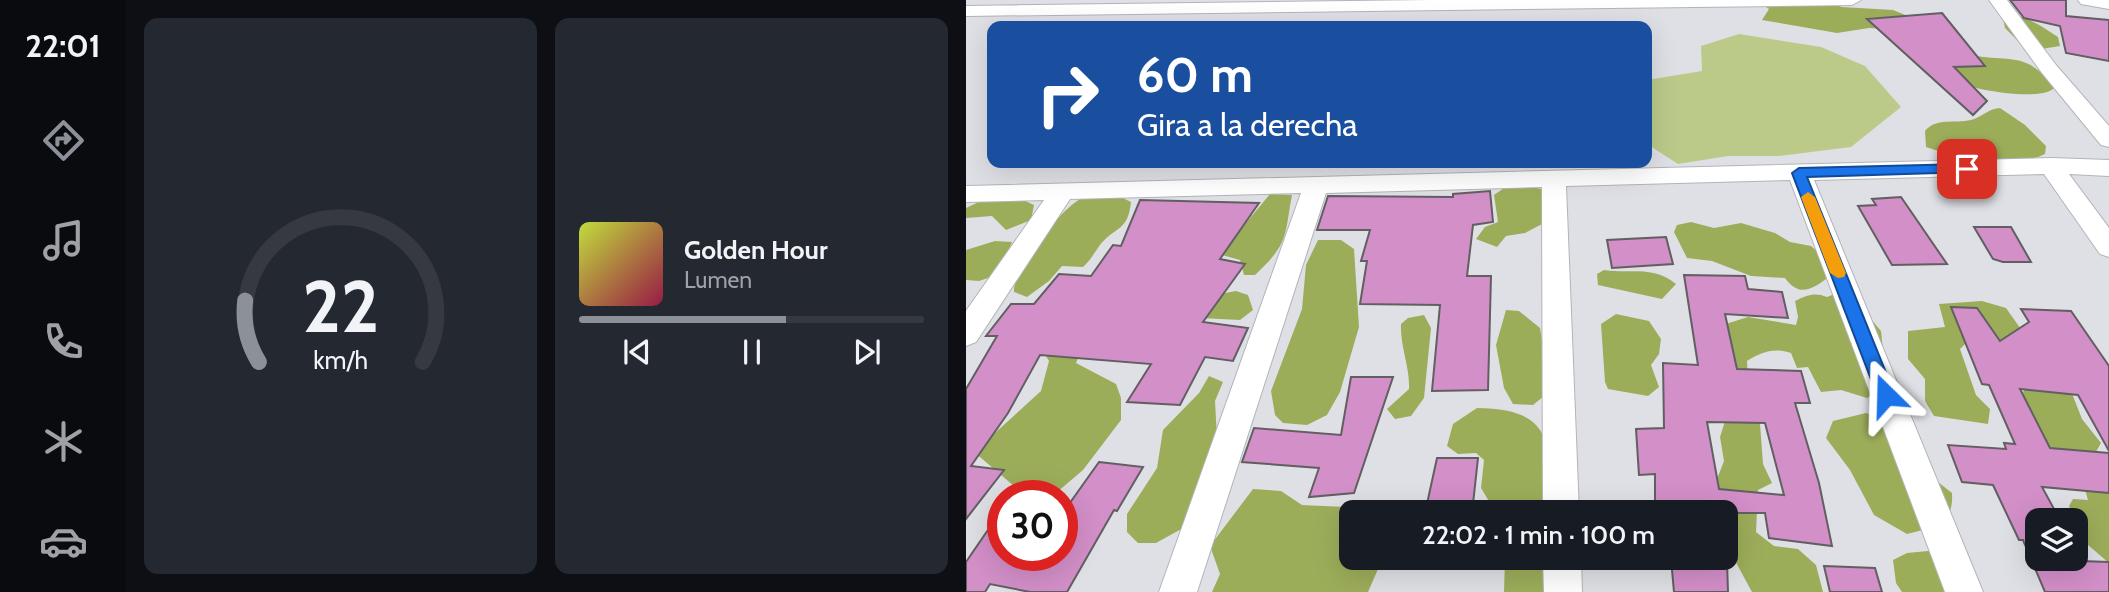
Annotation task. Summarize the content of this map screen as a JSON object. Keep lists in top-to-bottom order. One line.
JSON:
{"page":{"tabs":"22:01","turn":["60 m","Gira a la derecha"],"song":["Golden Hour","Lumen"],"limit":"30","trip":"22:02 · 1 min · 100 m","gauge":["22","km/h"]}}
